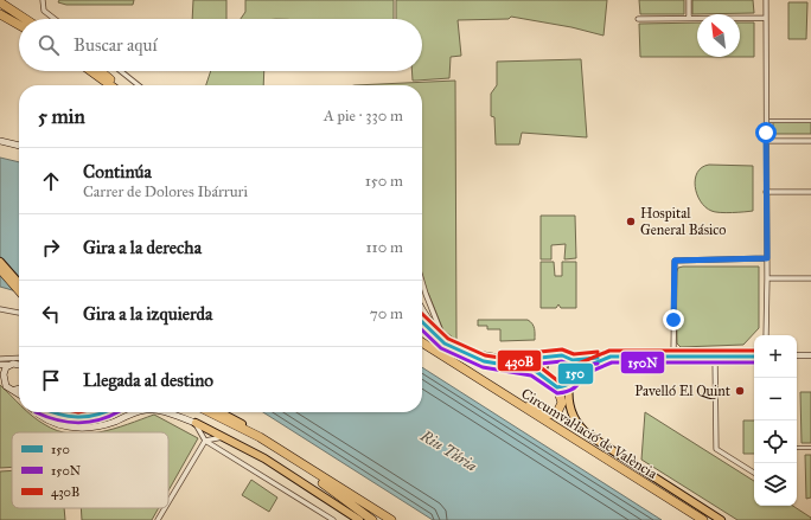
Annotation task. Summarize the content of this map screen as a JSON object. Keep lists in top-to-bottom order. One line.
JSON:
{"streets":{"highway":["Circumval·lació de València"]},"water":["Riu Túria"],"places":["Hospital General Básico","Pavelló El Quint"],"lines":["transit line 430B","transit line 150","transit line 150N"],"legend":["150","150N","430B"],"north":"top left","page":{"search":"Buscar aquí","heading":["5 min","A pie · 330 m"],"list":[["Continúa","Carrer de Dolores Ibárruri","150 m"],["Gira a la derecha","110 m"],["Gira a la izquierda","70 m"],"Llegada al destino"],"map_buttons":["+","−"]}}
